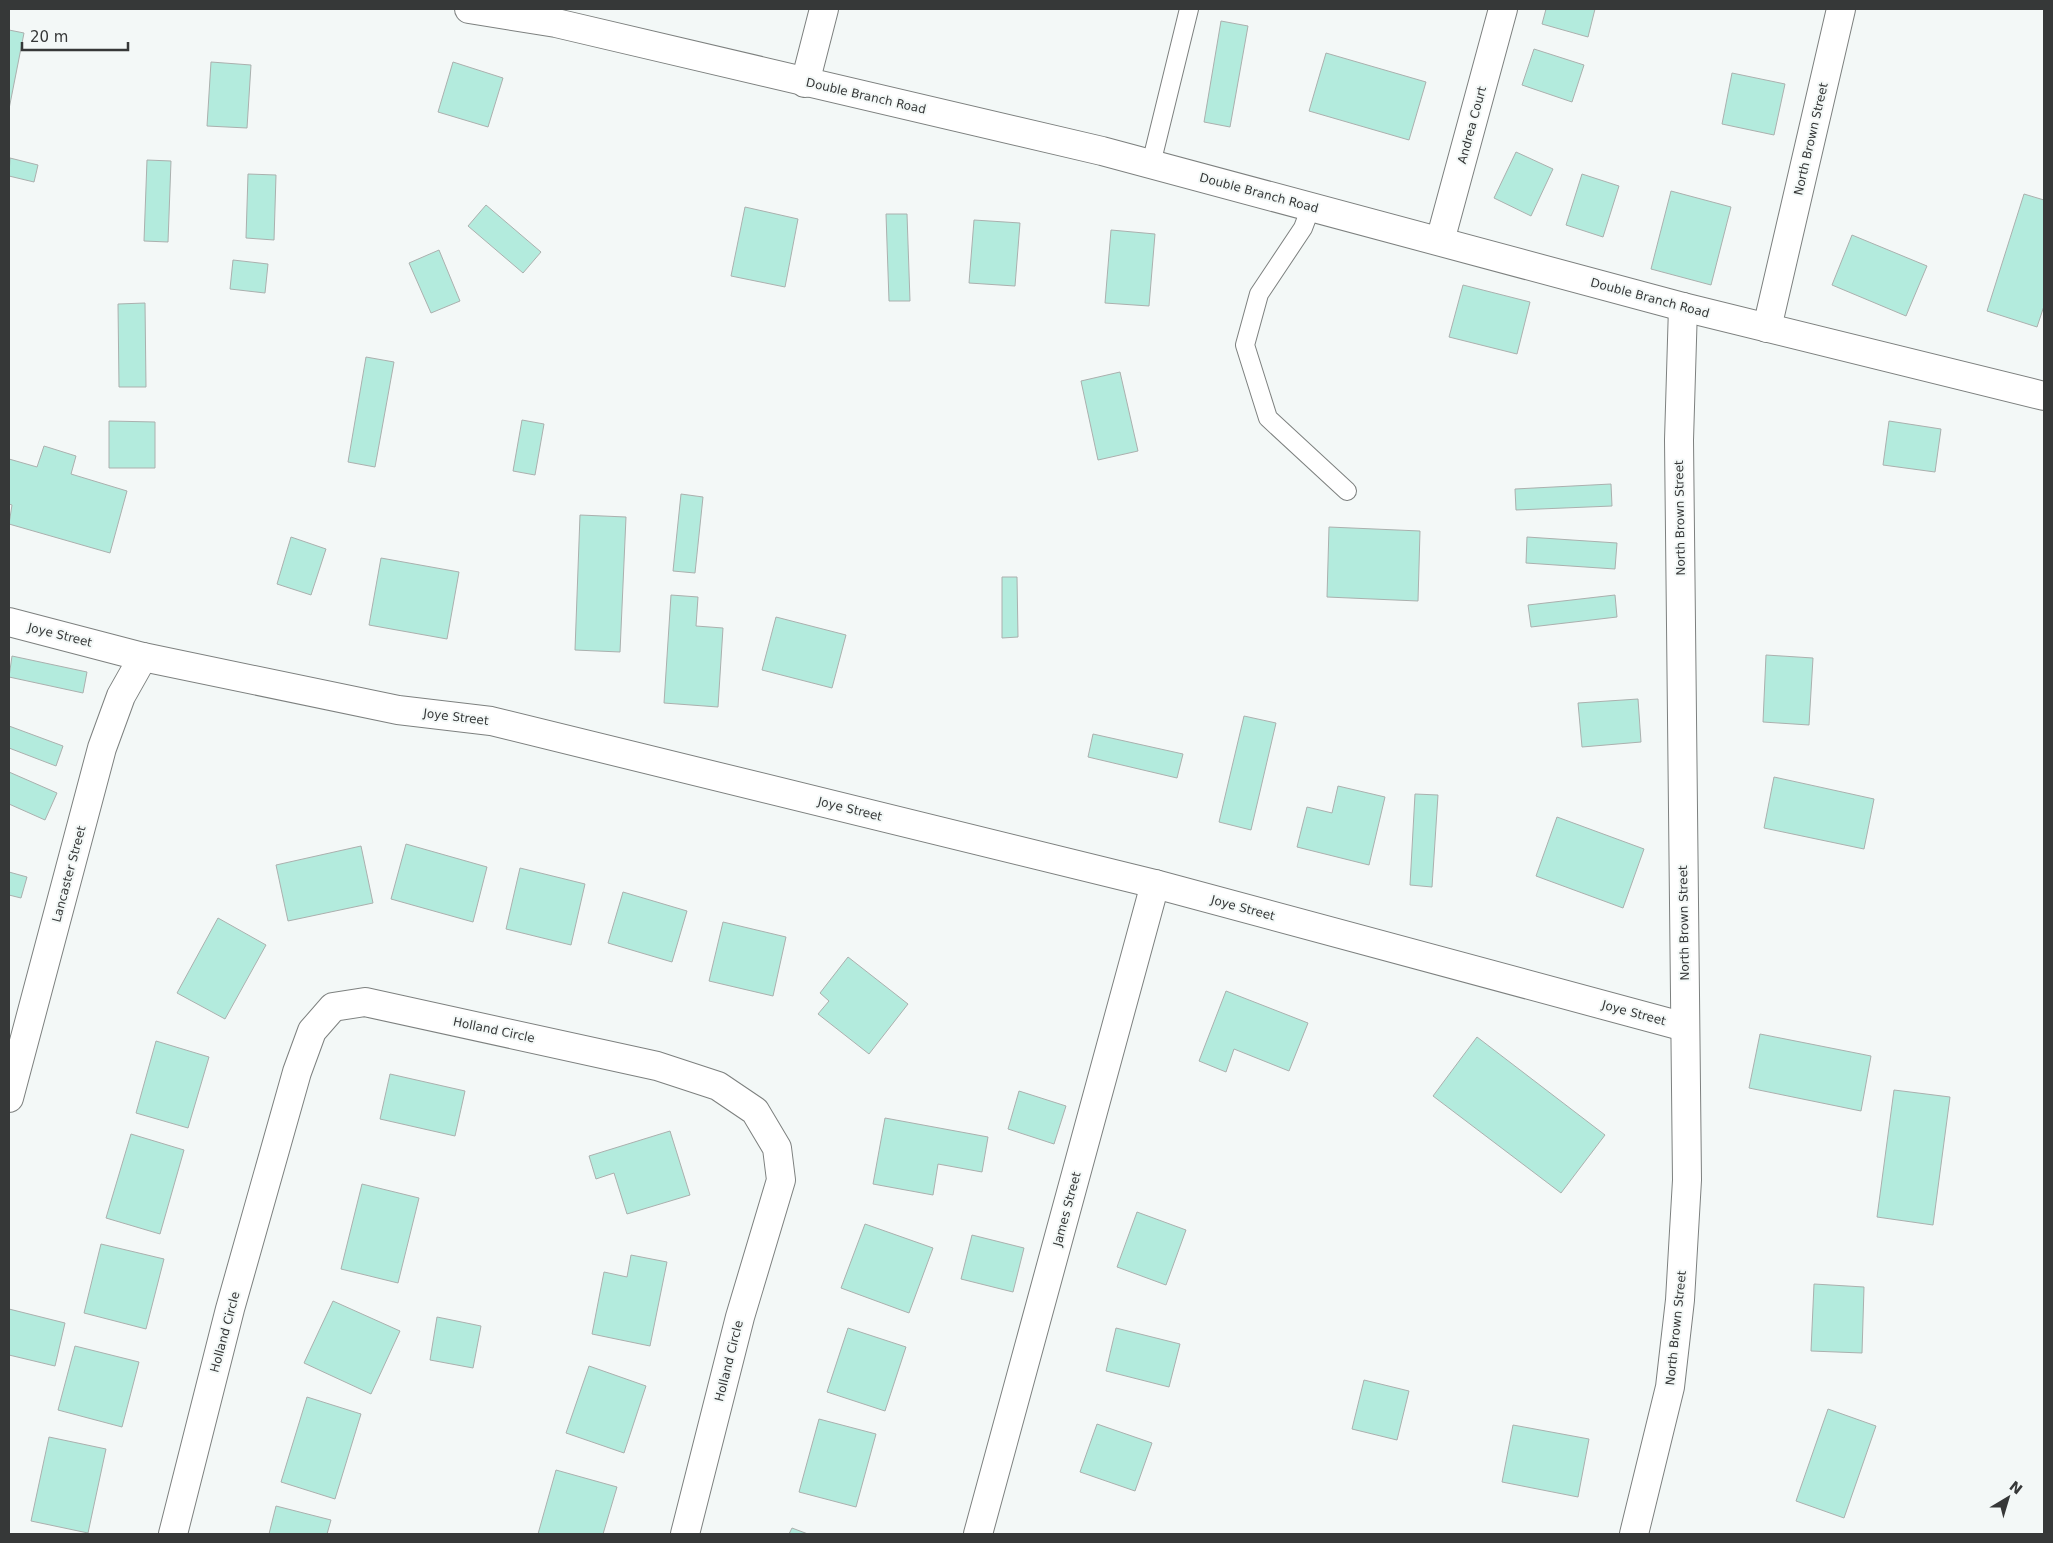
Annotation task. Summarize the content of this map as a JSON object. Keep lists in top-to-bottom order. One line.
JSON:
{"streets":{"street":["Double Branch Road","Andrea Court","North Brown Street","Joye Street","Lancaster Street","Holland Circle","James Street"]},"crossings":[["Double Branch Road","Andrea Court"],["Double Branch Road","North Brown Street"],["North Brown Street","Joye Street"],["Joye Street","Lancaster Street"],["Joye Street","James Street"]],"scale_bar":"20 m","north":"top right"}
